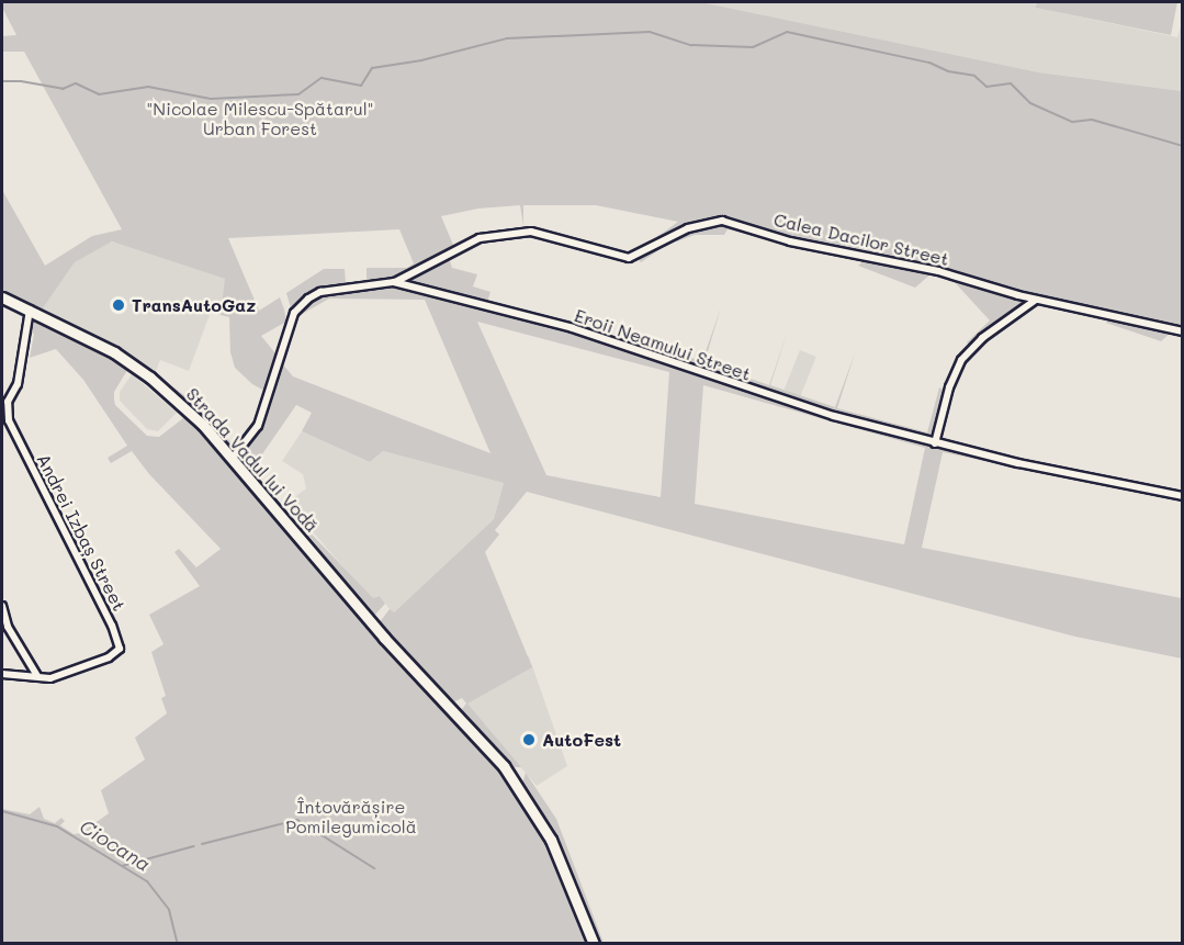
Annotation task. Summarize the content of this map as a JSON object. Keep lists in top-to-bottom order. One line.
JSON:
{"streets":{"main road":["Strada Vadul lui Vodă"],"street":["Calea Dacilor Street","Eroii Neamului Street","Andrei Izbaș Street"]},"crossings":[["Calea Dacilor Street","Eroii Neamului Street"],["Eroii Neamului Street","Strada Vadul lui Vodă"],["Strada Vadul lui Vodă","Andrei Izbaș Street"]],"water":["Ciocana"],"parks":["\"Nicolae Milescu-Spătarul\" Urban Forest","Întovărășire Pomilegumicolă"],"places":["TransAutoGaz","AutoFest"]}
